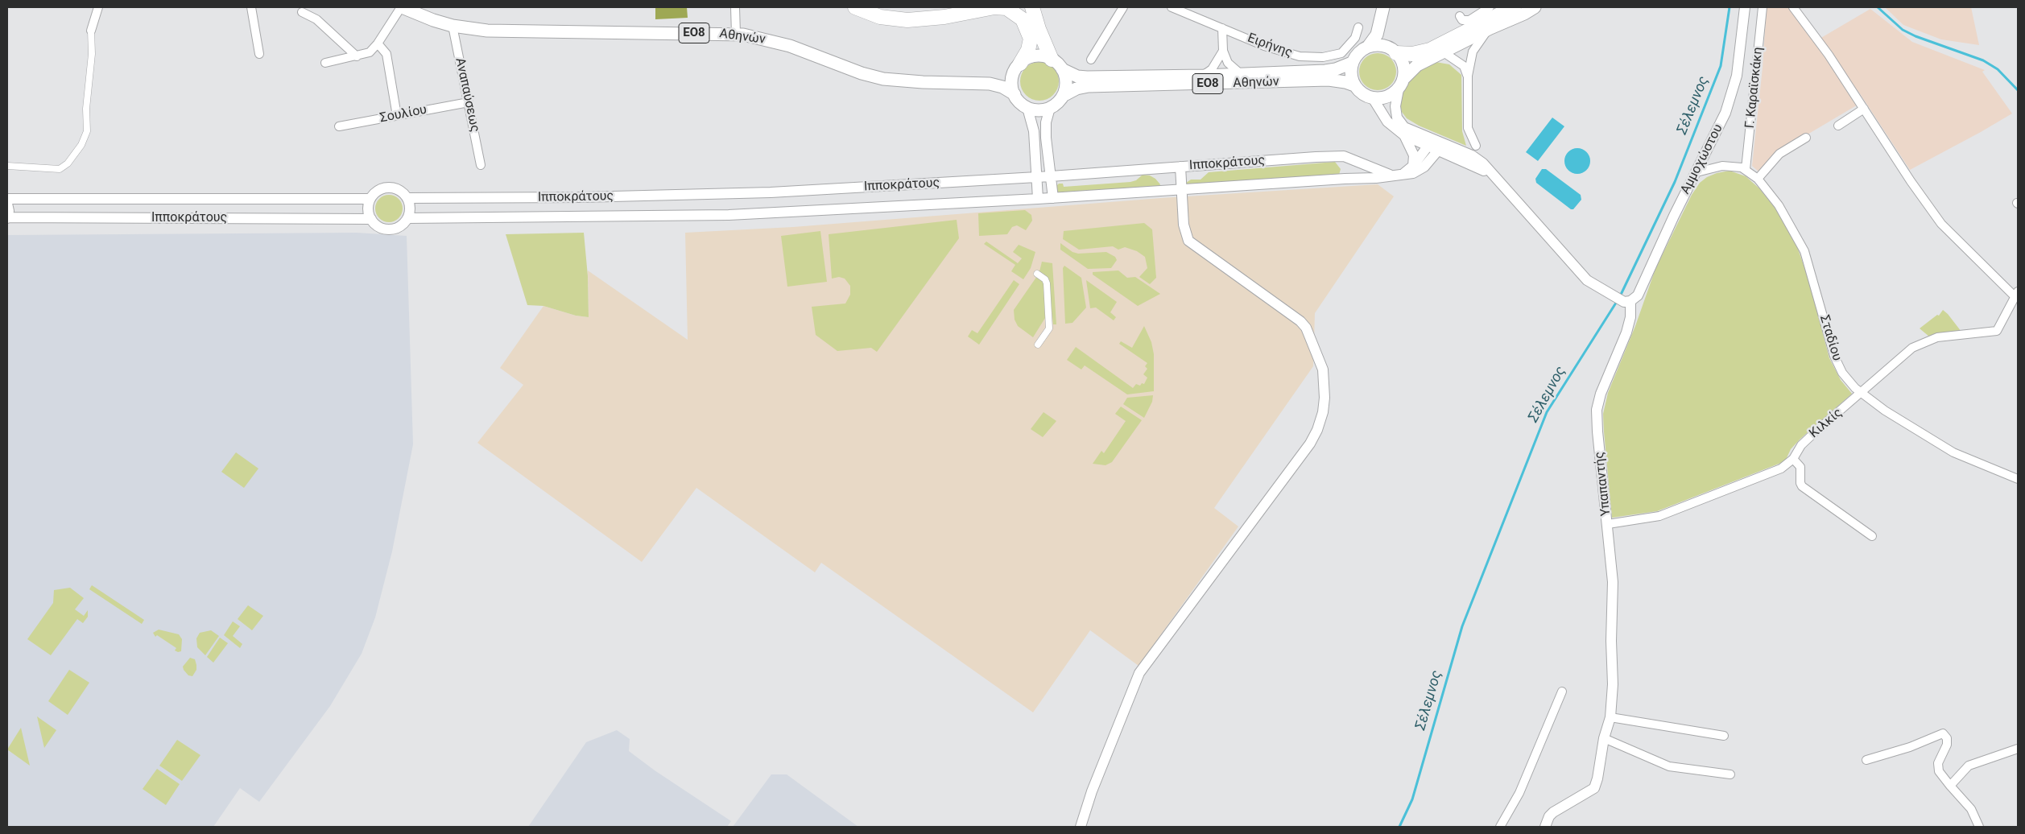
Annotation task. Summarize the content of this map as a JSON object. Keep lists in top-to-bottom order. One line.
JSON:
{"streets":{"main road":["ΕΟ8","Αθηνών"],"street":["Ειρήνης","Γ. Καραϊσκάκη","Αναπαύσεως","Σουλίου","Αμμοχώστου","Ιπποκράτους","Σταδίου","Κιλκίς","Υπαπαντής"]},"crossings":[["ΕΟ8","Αθηνών"],["Αθηνών","Αναπαύσεως"],["Γ. Καραϊσκάκη","Σταδίου"],["Αναπαύσεως","Σουλίου"],["Αμμοχώστου","Υπαπαντής"],["Σταδίου","Κιλκίς"],["Κιλκίς","Υπαπαντής"]],"water":["Σέλεμνος"]}
